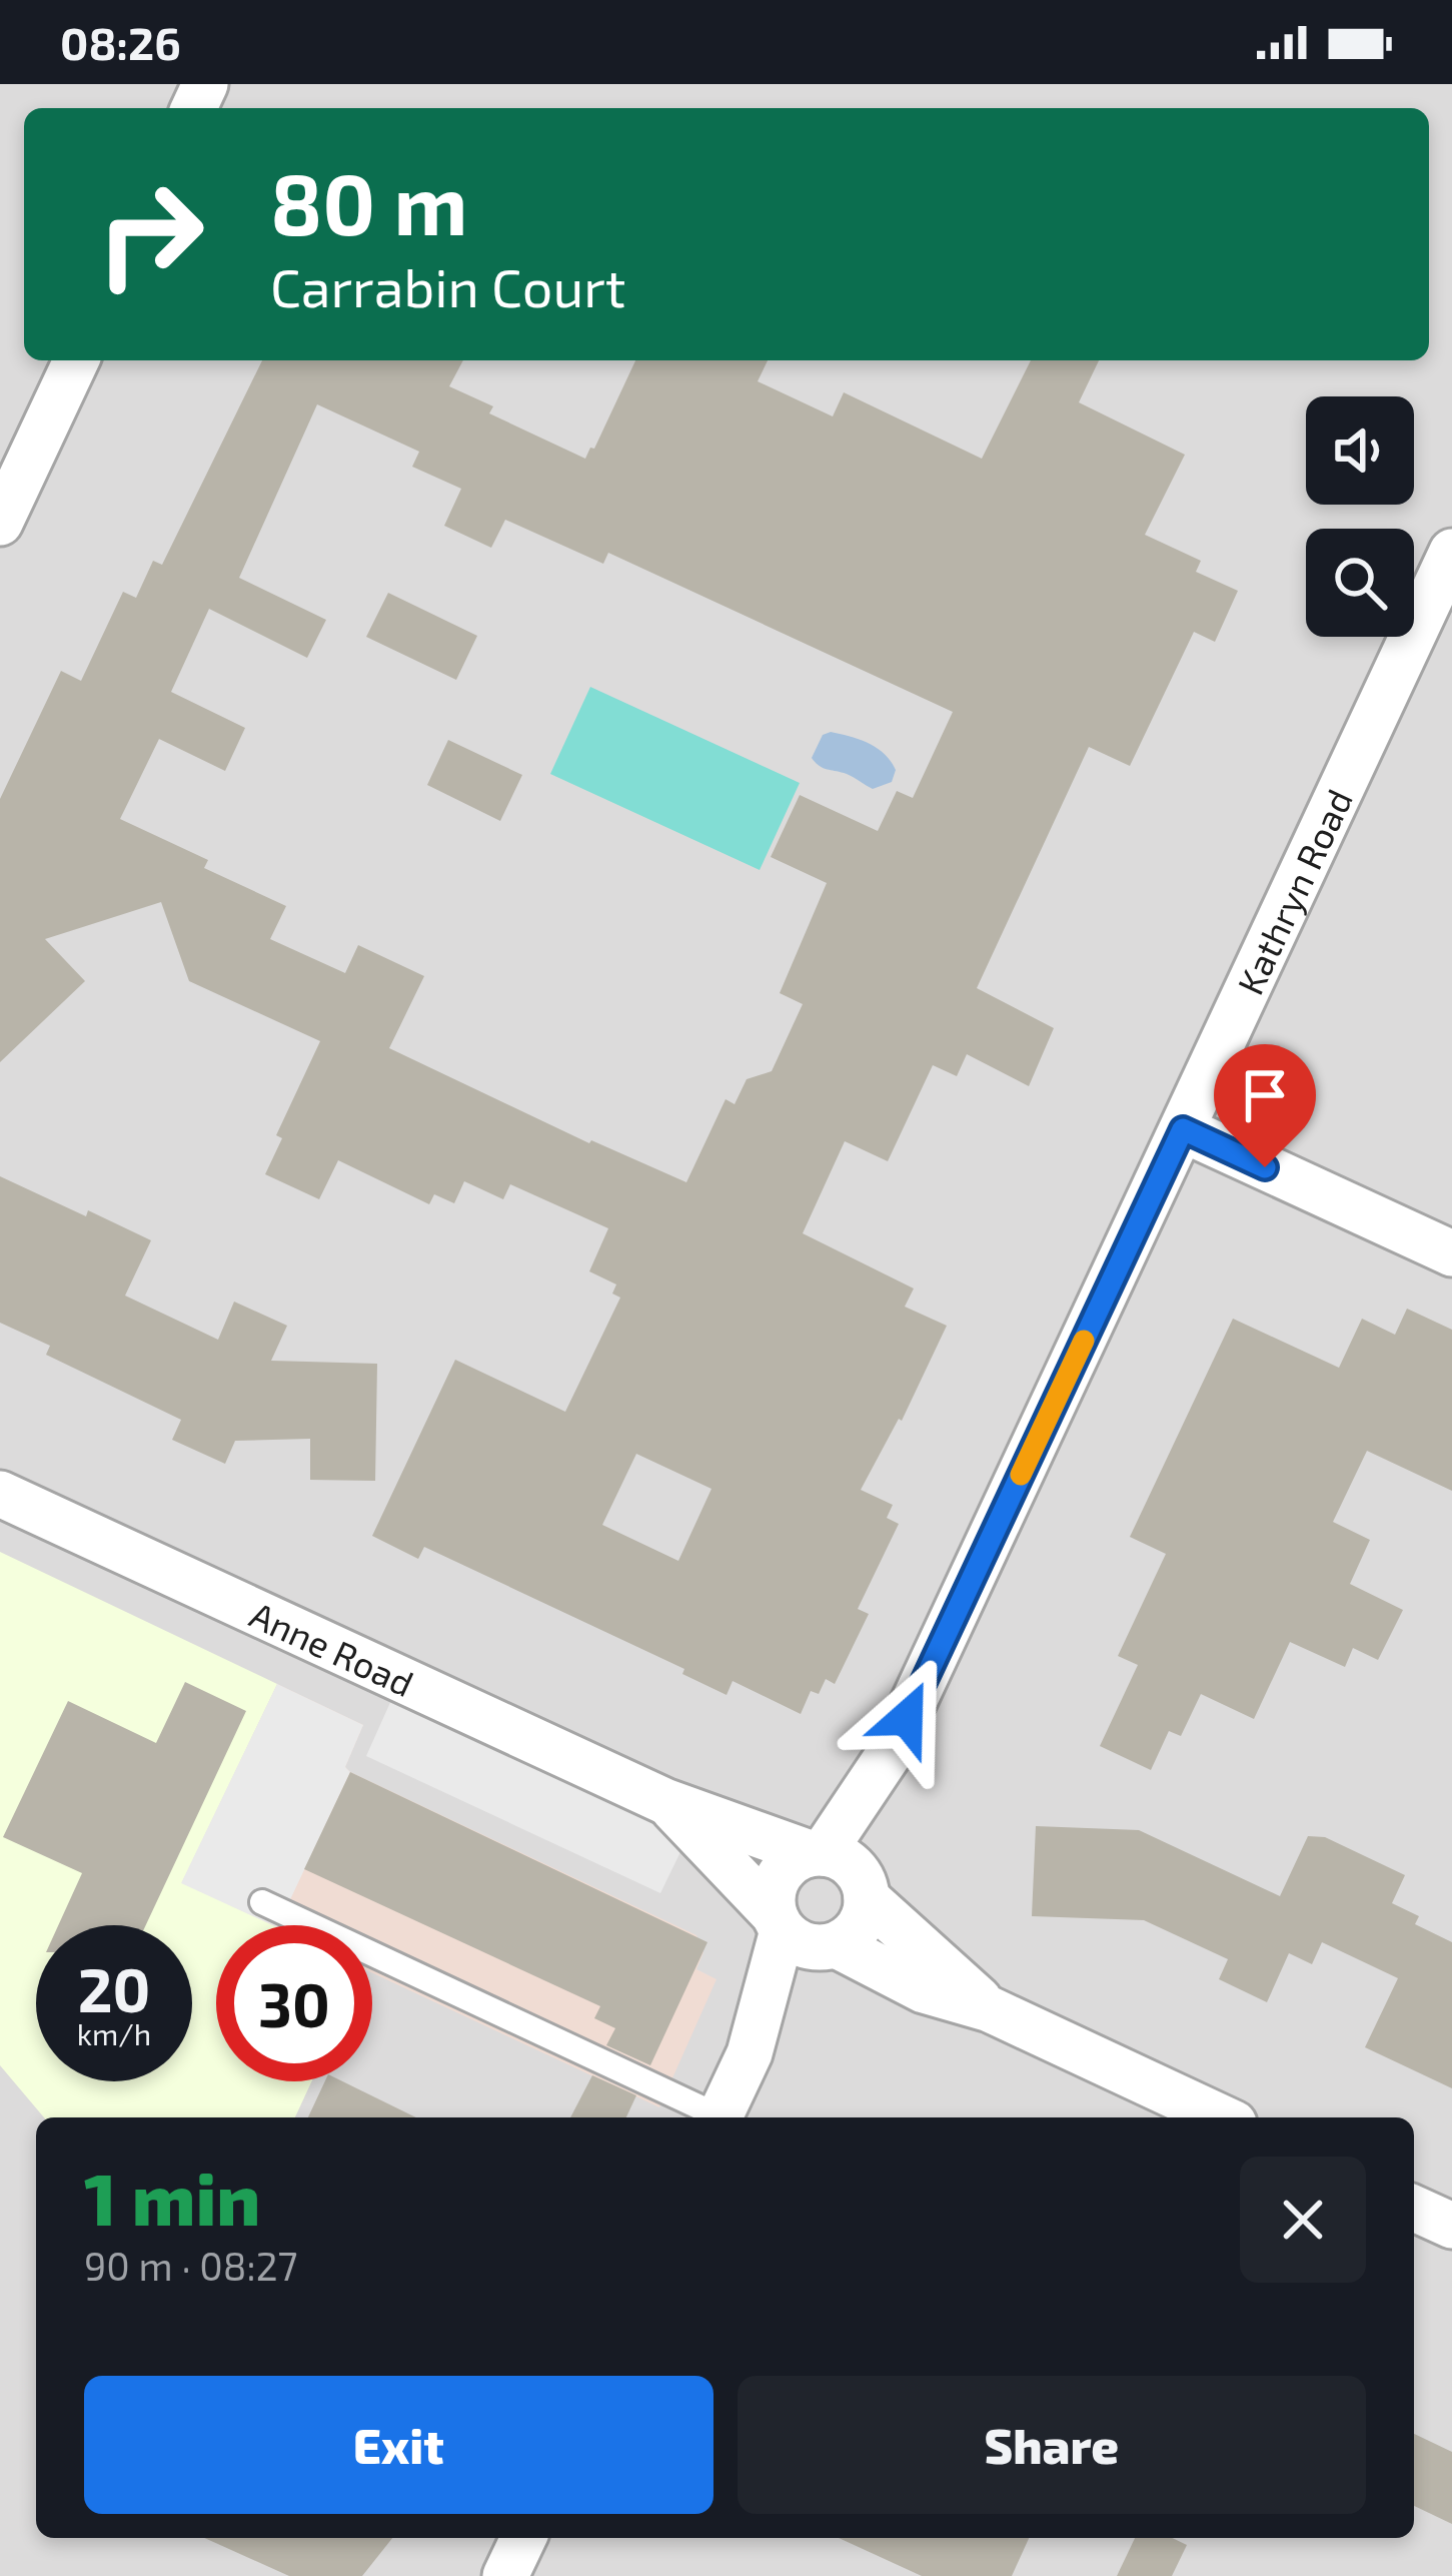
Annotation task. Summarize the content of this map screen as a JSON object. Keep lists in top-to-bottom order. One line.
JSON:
{"streets":{"street":["Kathryn Road","Anne Road"]},"crossings":[["Kathryn Road","Anne Road"]],"page":{"status":"08:26","turn":["80 m","Carrabin Court"],"speed":"20 km/h","limit":"30","heading":["1 min","90 m · 08:27"],"buttons":["Exit","Share"]}}
